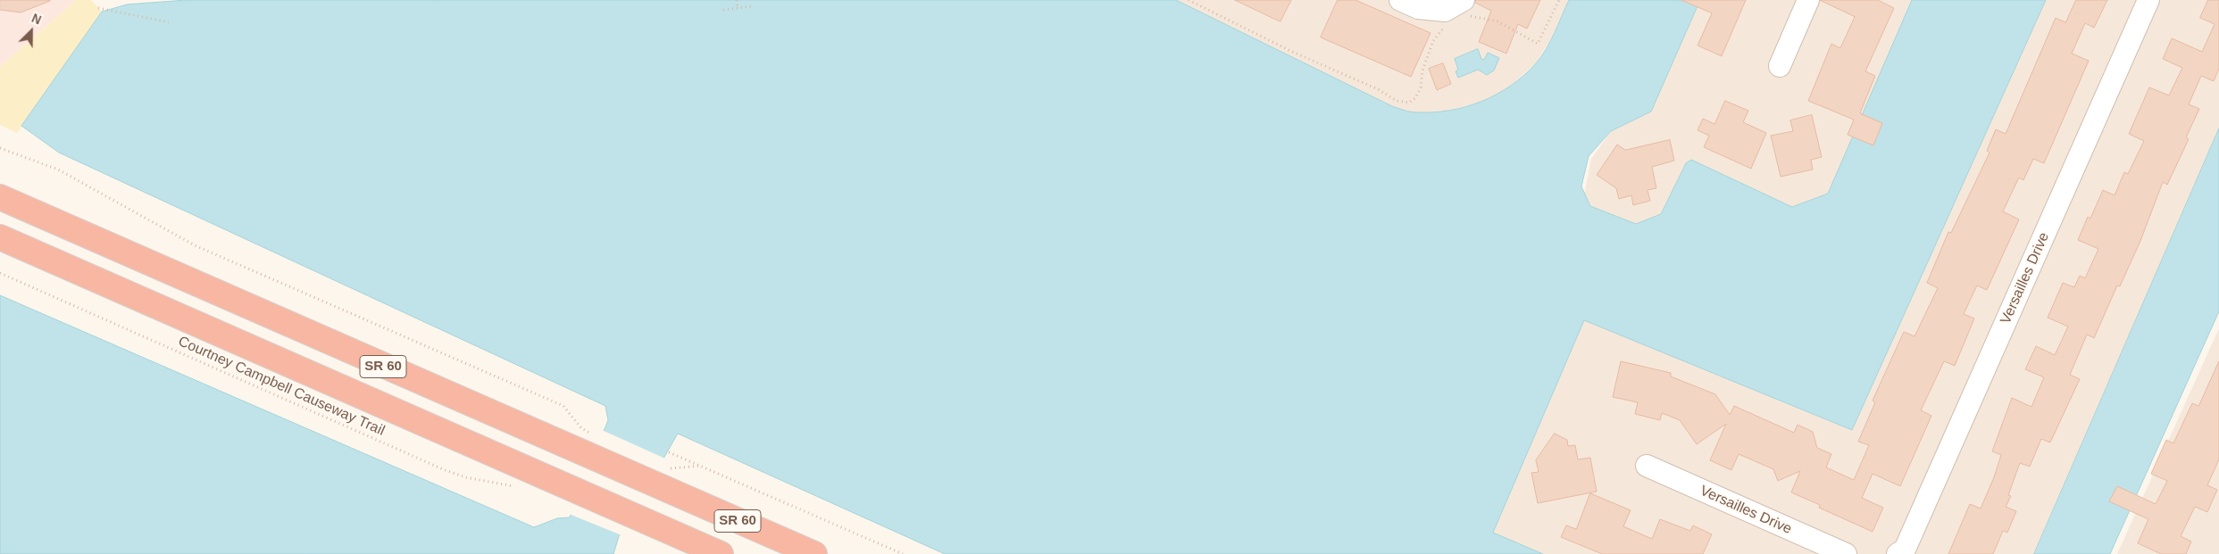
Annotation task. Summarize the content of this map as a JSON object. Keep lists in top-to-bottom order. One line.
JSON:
{"streets":{"highway":["SR 60"],"street":["Versailles Drive"],"path":["Courtney Campbell Causeway Trail"]},"north":"top right"}
